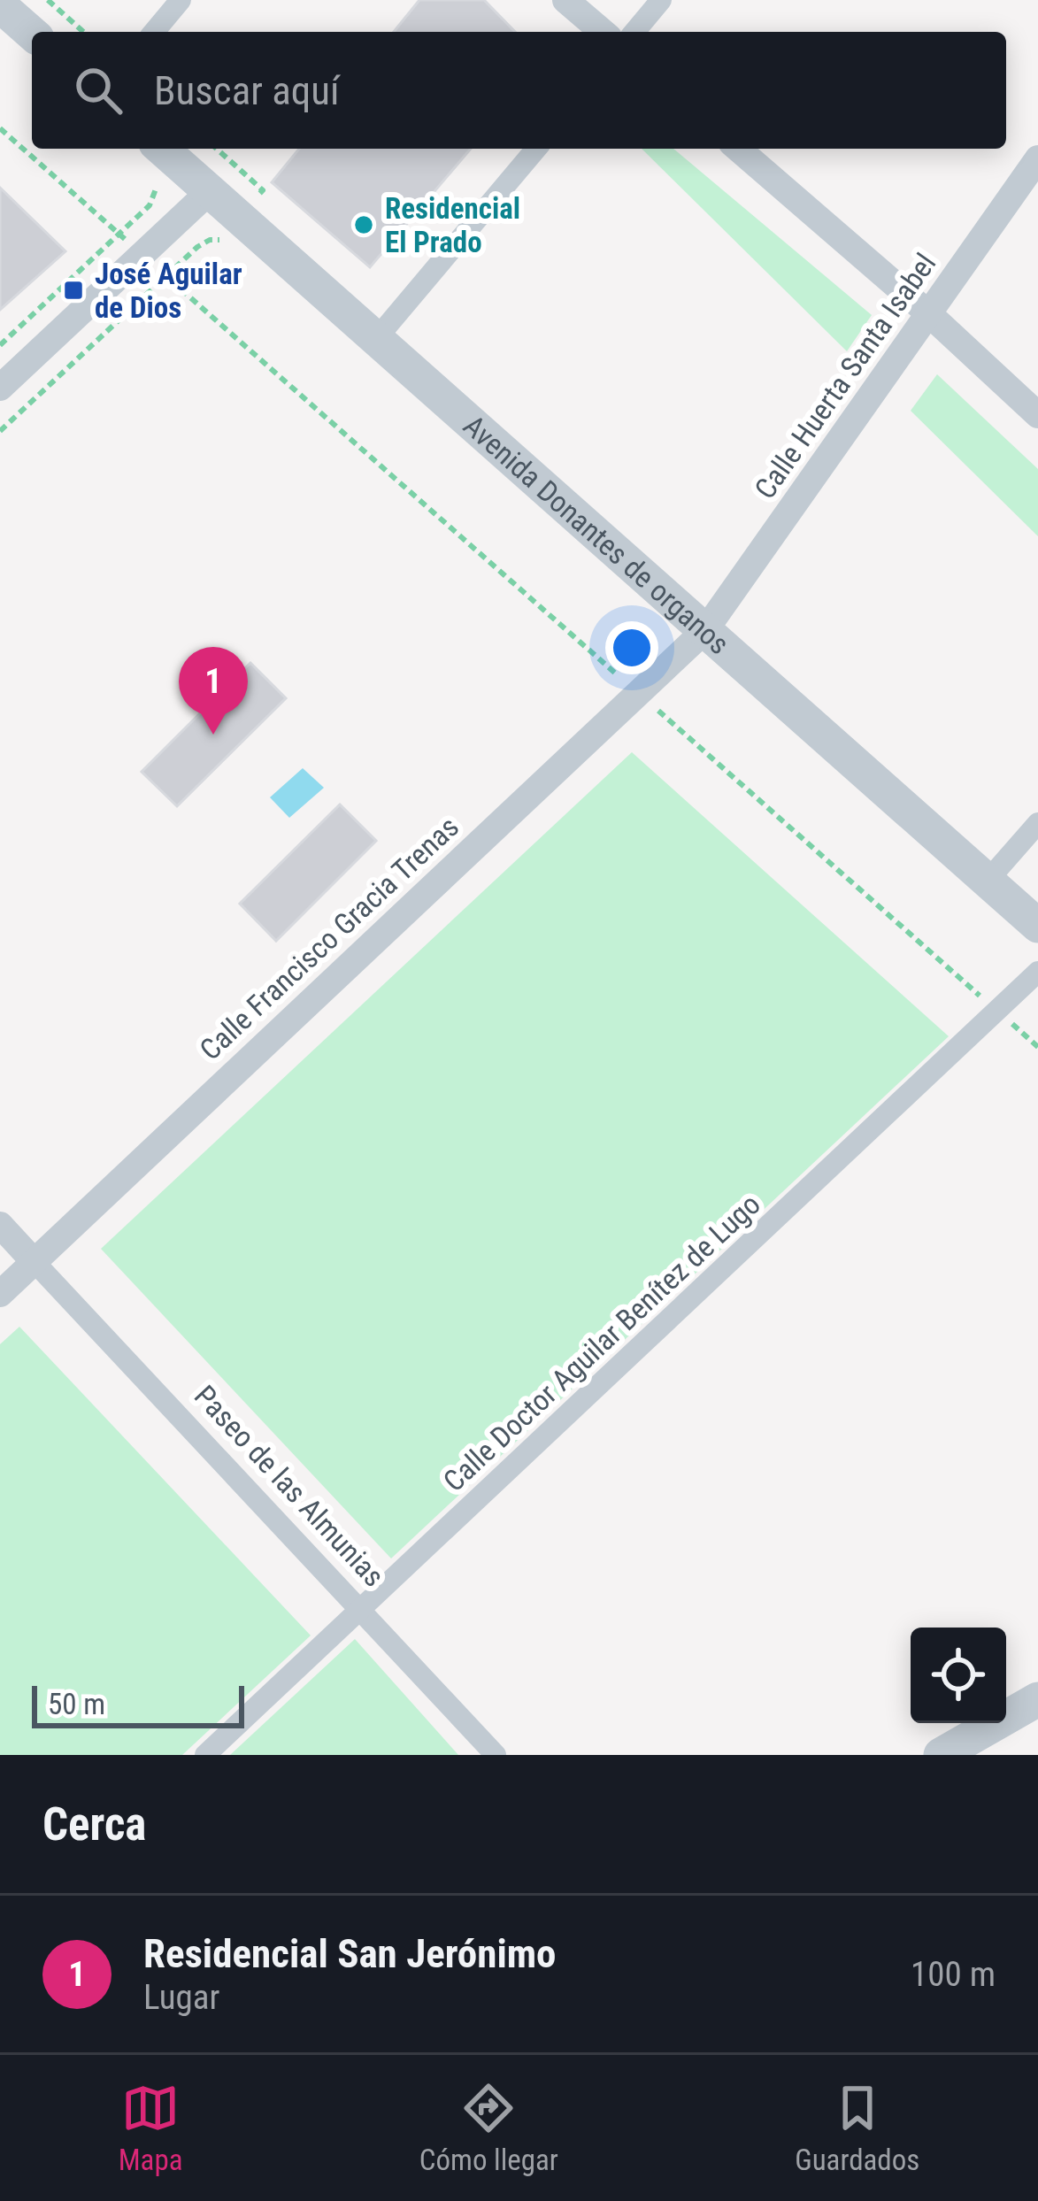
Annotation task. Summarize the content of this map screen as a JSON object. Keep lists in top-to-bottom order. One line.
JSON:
{"streets":{"street":["Calle Huerta Santa Isabel","Avenida Donantes de organos","Calle Francisco Gracia Trenas","Calle Doctor Aguilar Benítez de Lugo","Paseo de las Almunias"]},"crossings":[["Calle Huerta Santa Isabel","Avenida Donantes de organos"],["Calle Huerta Santa Isabel","Calle Francisco Gracia Trenas"],["Avenida Donantes de organos","Calle Francisco Gracia Trenas"],["Calle Francisco Gracia Trenas","Paseo de las Almunias"],["Calle Doctor Aguilar Benítez de Lugo","Paseo de las Almunias"]],"places":{"other":["Residencial El Prado"],"transit":["José Aguilar de Dios"]},"scale_bar":"50 m","page":{"search":"Buscar aquí","pins":"1","scale":"50 m","heading":"Cerca","list":[{"mark":"1","name":"Residencial San Jerónimo","note":"Lugar","value":"100 m"}],"nav":["Mapa","Cómo llegar","Guardados"]}}
